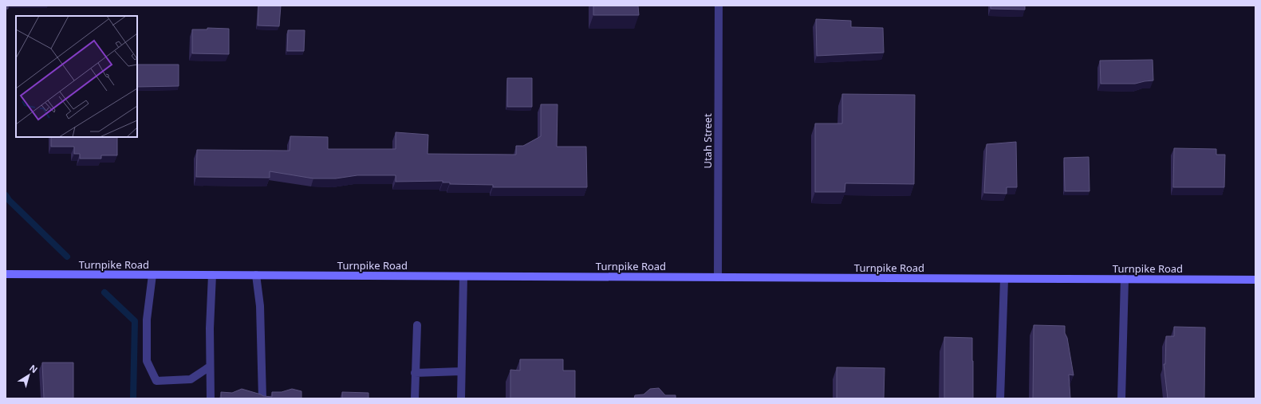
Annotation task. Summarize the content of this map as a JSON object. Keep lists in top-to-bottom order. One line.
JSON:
{"streets":{"main road":["Turnpike Road"],"street":["Utah Street"]},"crossings":[["Utah Street","Turnpike Road"]],"north":"top right"}
